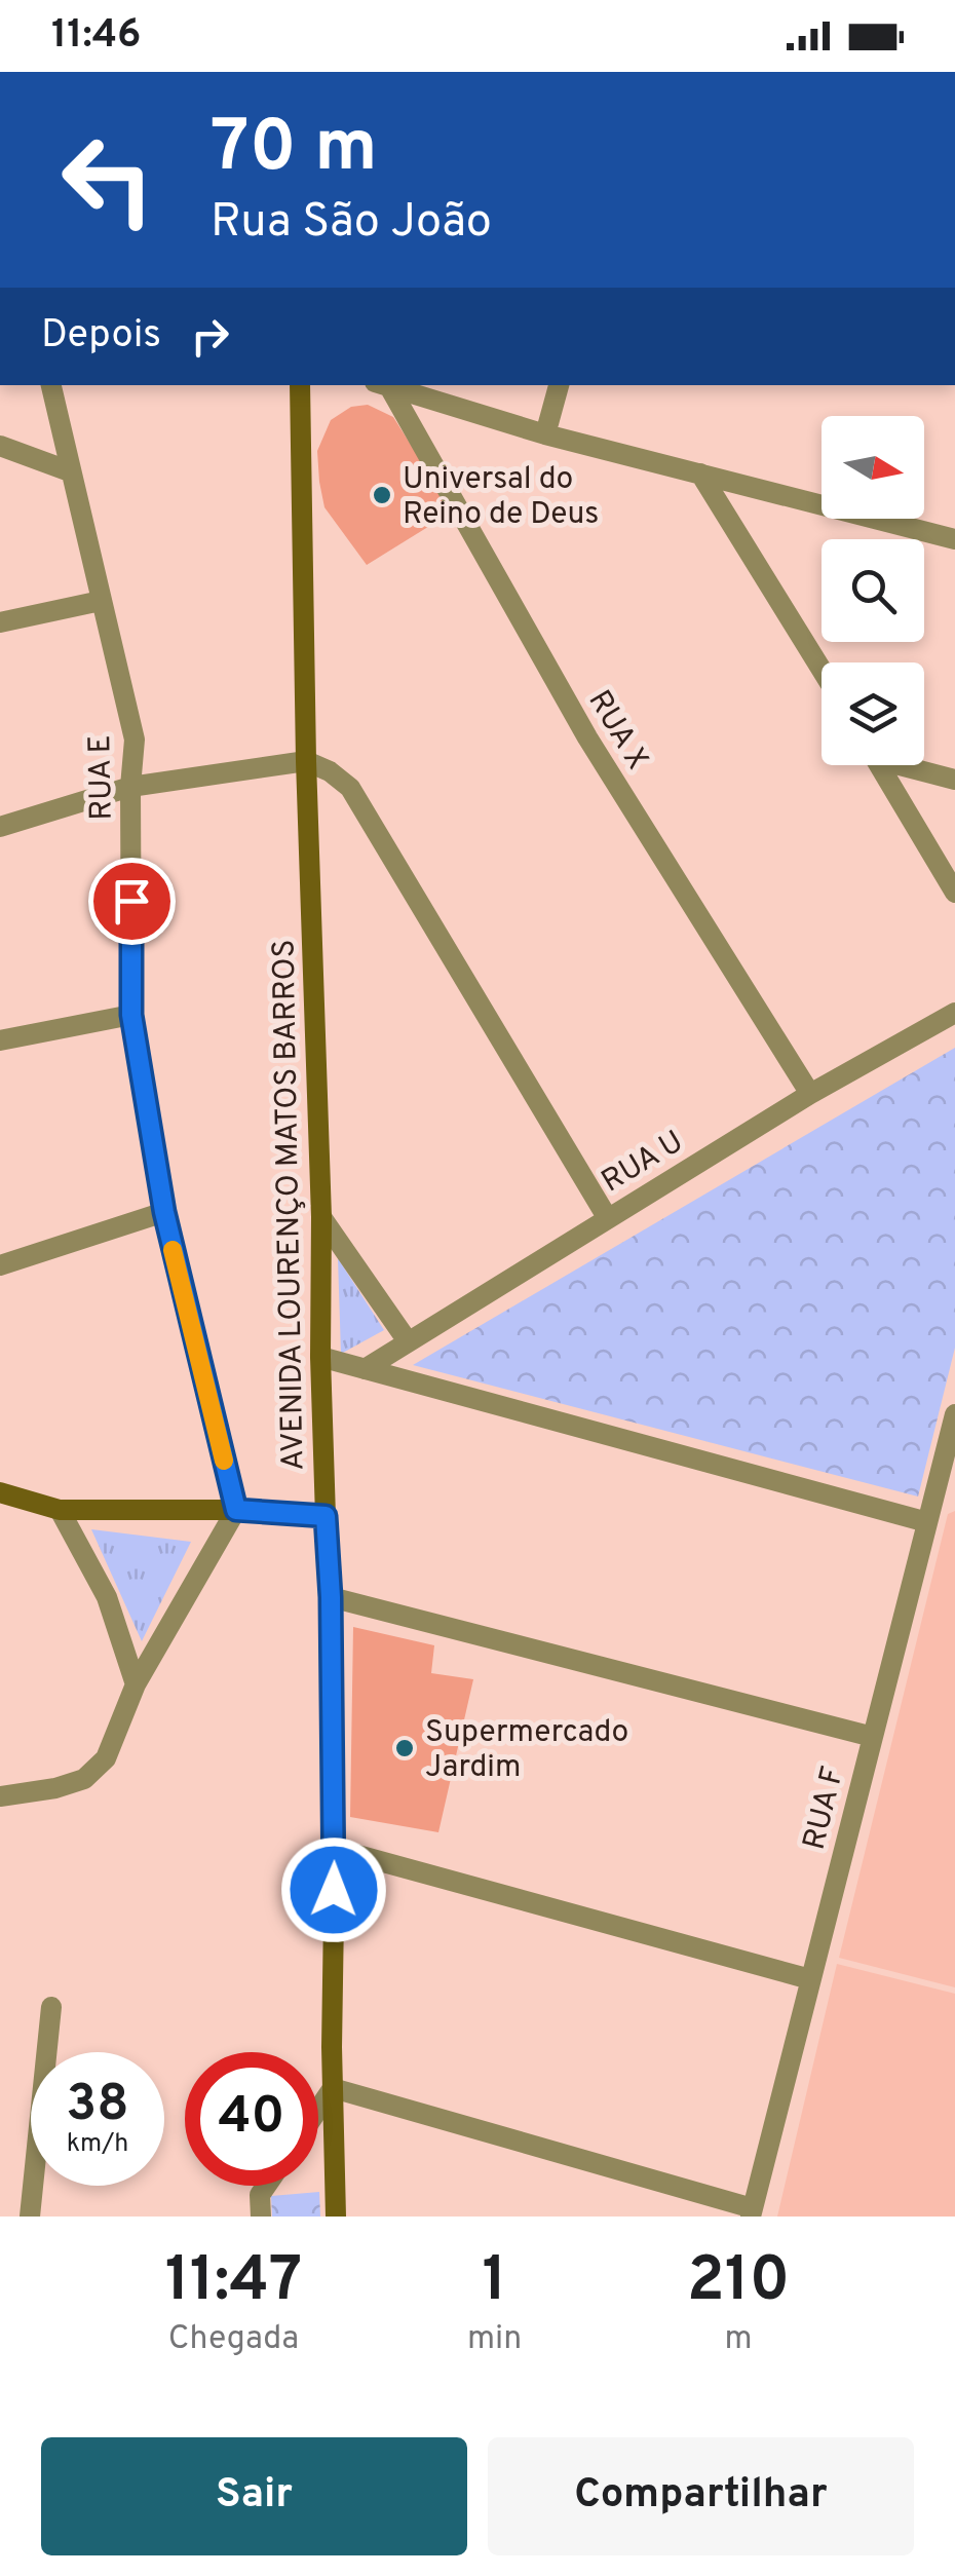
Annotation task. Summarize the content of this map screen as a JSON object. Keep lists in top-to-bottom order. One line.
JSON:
{"streets":{"street":["RUA X","RUA E","RUA U","AVENIDA LOURENÇO MATOS BARROS","RUA F"]},"crossings":[["RUA X","RUA U"]],"places":["Universal do Reino de Deus","Supermercado Jardim"],"north":"right","page":{"status":"11:46","turn":["70 m","Rua São João"],"then":"Depois","speed":"38 km/h","limit":"40","eta":["11:47","Chegada","1","min","210","m"],"buttons":["Sair","Compartilhar"]}}
